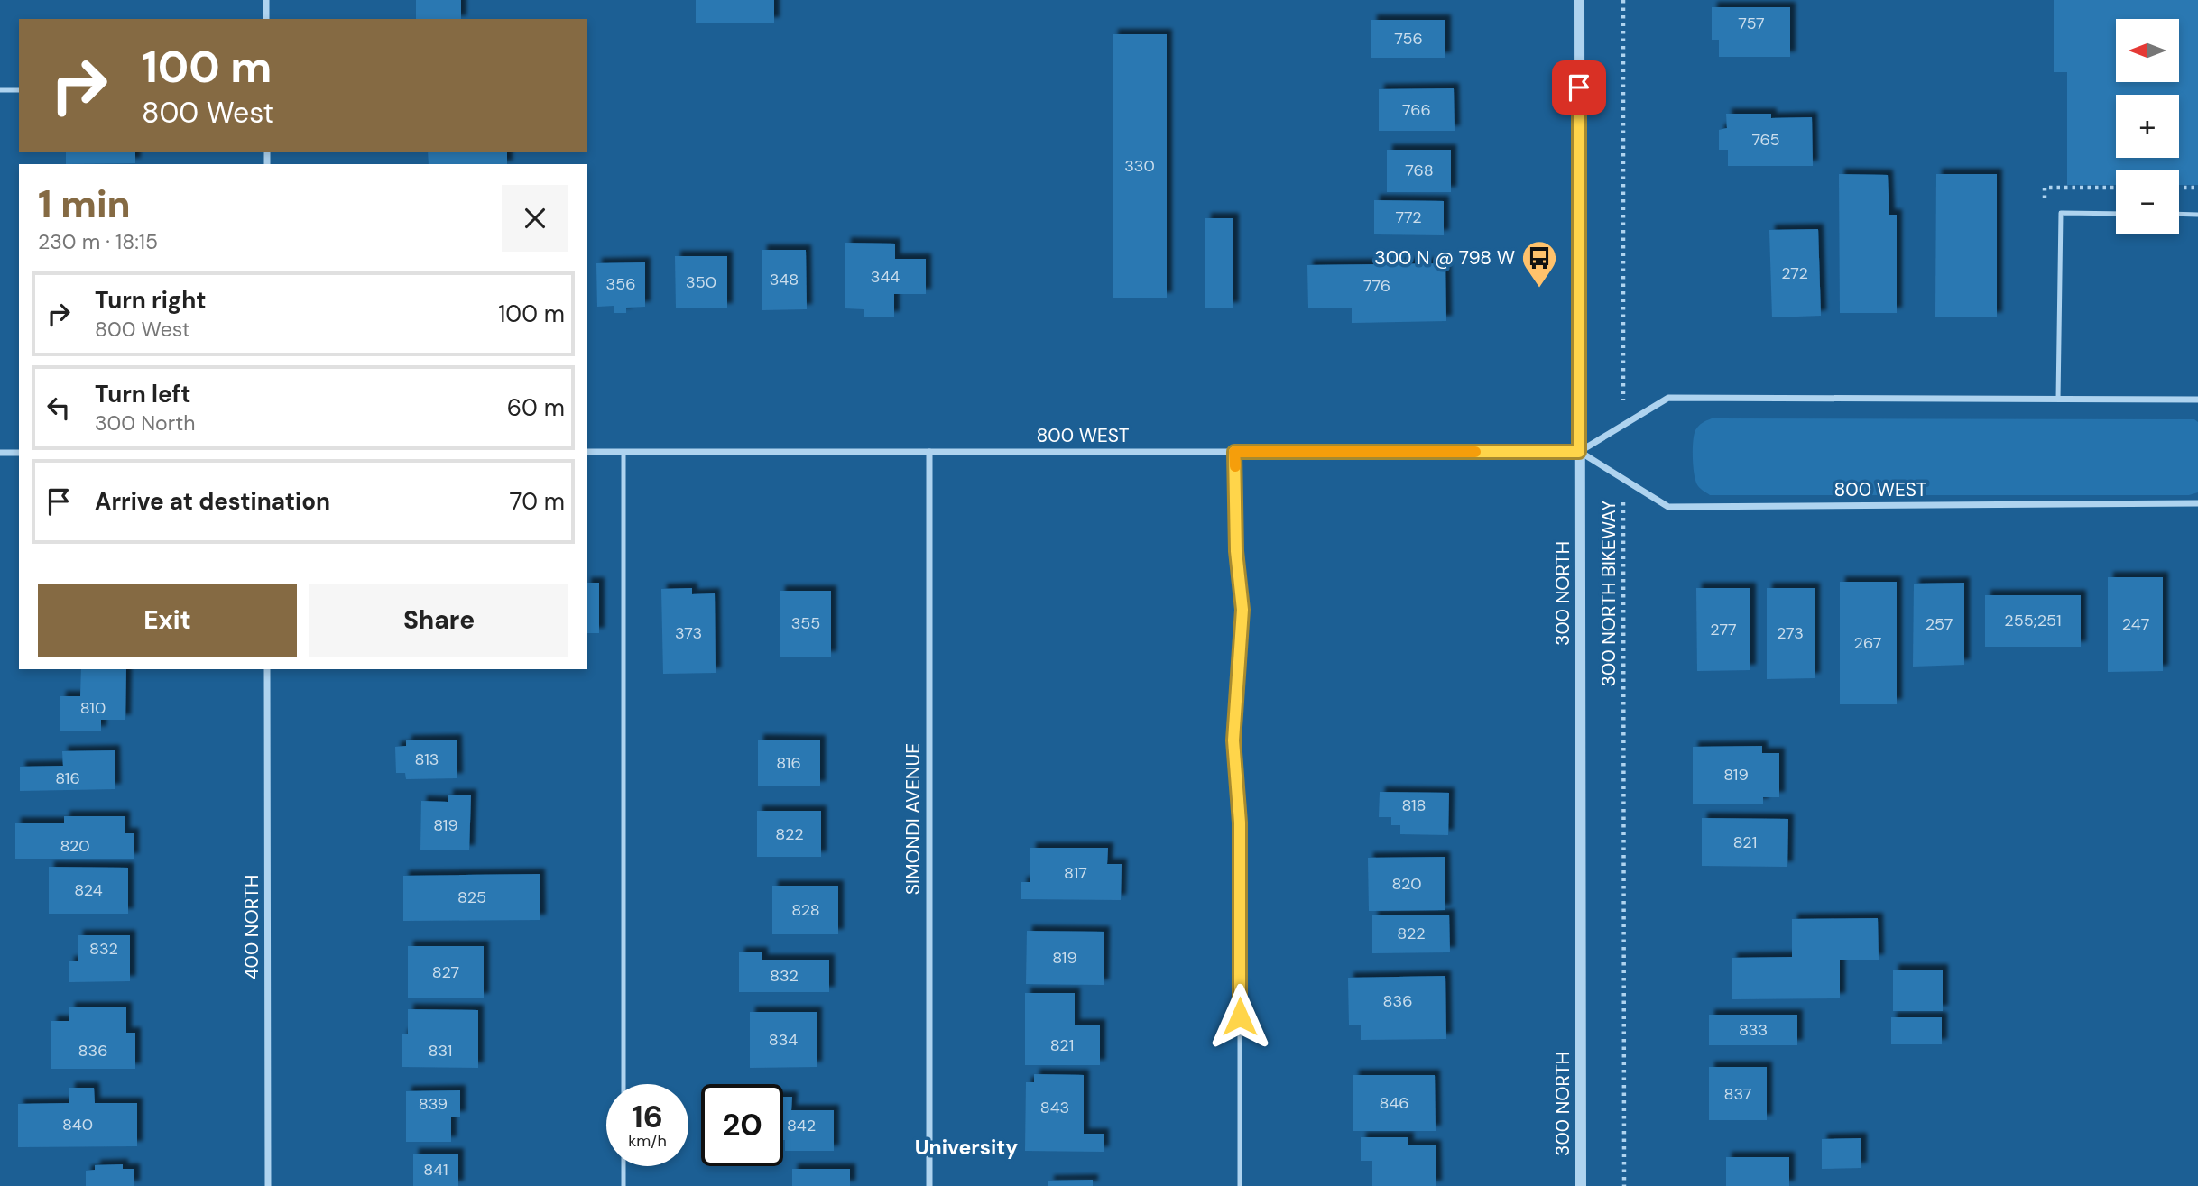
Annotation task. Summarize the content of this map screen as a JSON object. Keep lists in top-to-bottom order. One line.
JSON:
{"streets":{"street":["800 WEST","300 NORTH","SIMONDI AVENUE","400 NORTH"],"path":["300 NORTH BIKEWAY"]},"crossings":[["800 WEST","300 NORTH"],["800 WEST","300 NORTH BIKEWAY"],["800 WEST","SIMONDI AVENUE"]],"districts":["University"],"places":{"bus stop":["300 N @ 798 W"]},"house_numbers":["757","756","766","765","330","768","772","272","344","348","350","356","776","255;251","355","257","247","277","373","273","267","810","813","816","819","816","818","819","822","821","820","817","820","824","825","828","822","832","819","827","832","836","833","834","821","836","831","837","846","839","843","840","842","841"],"north":"left","page":{"map_buttons":["+","−"],"turn":["100 m","800 West"],"heading":["1 min","230 m · 18:15"],"list":[{"name":"Turn right","note":"800 West","value":"100 m"},{"name":"Turn left","note":"300 North","value":"60 m"},{"name":"Arrive at destination","value":"70 m"}],"buttons":["Exit","Share"],"speed":"16 km/h","limit":"20"}}
